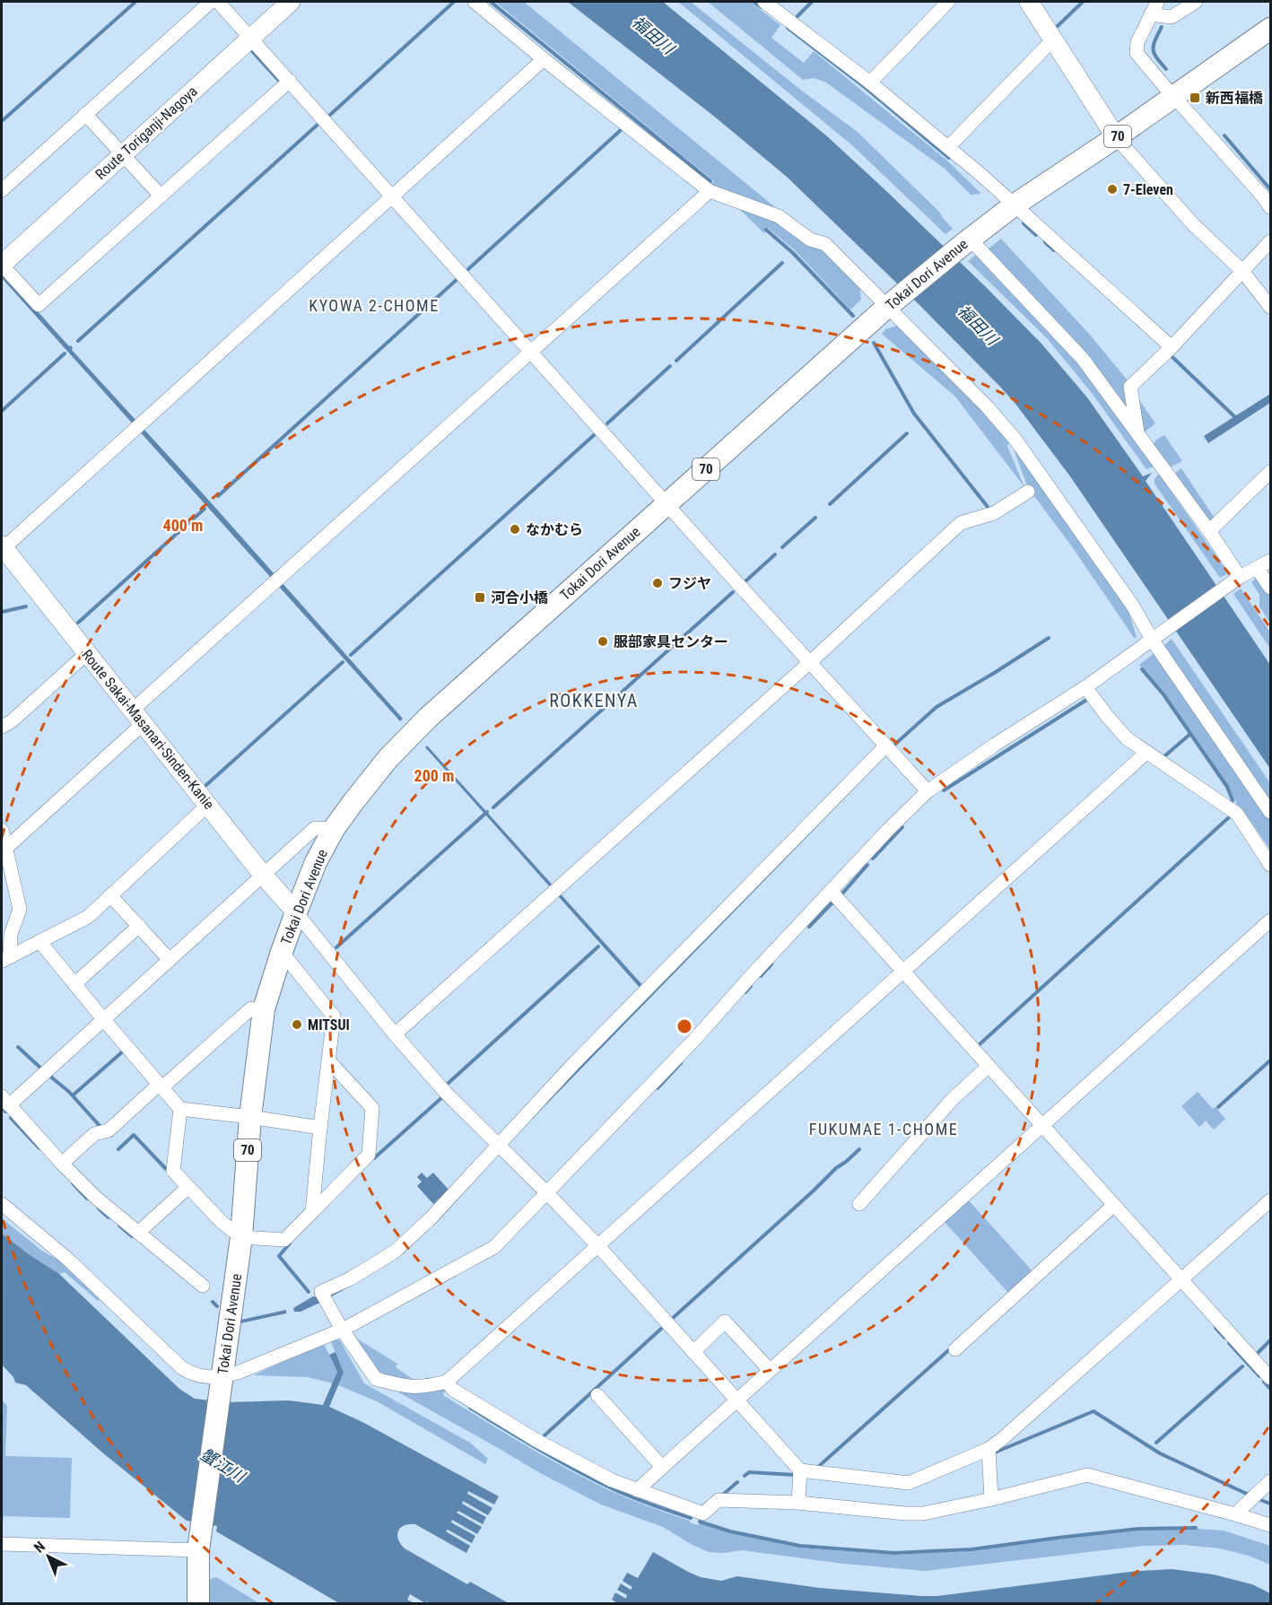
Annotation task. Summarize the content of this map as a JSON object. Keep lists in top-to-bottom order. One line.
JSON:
{"streets":{"main road":["Route Toriganji-Nagoya","70","Tokai Dori Avenue","Route Sakai-Masanari-Sinden-Kanie"]},"crossings":[["70","Tokai Dori Avenue"],["Tokai Dori Avenue","Route Sakai-Masanari-Sinden-Kanie"]],"districts":["KYOWA 2-CHOME","ROKKENYA","FUKUMAE 1-CHOME"],"water":["福田川","蟹江川"],"places":{"transit":["新西福橋","河合小橋"],"other":["7-Eleven","なかむら","フジヤ","服部家具センター","MITSUI"]},"north":"top left","rings":["400 m","200 m"]}
